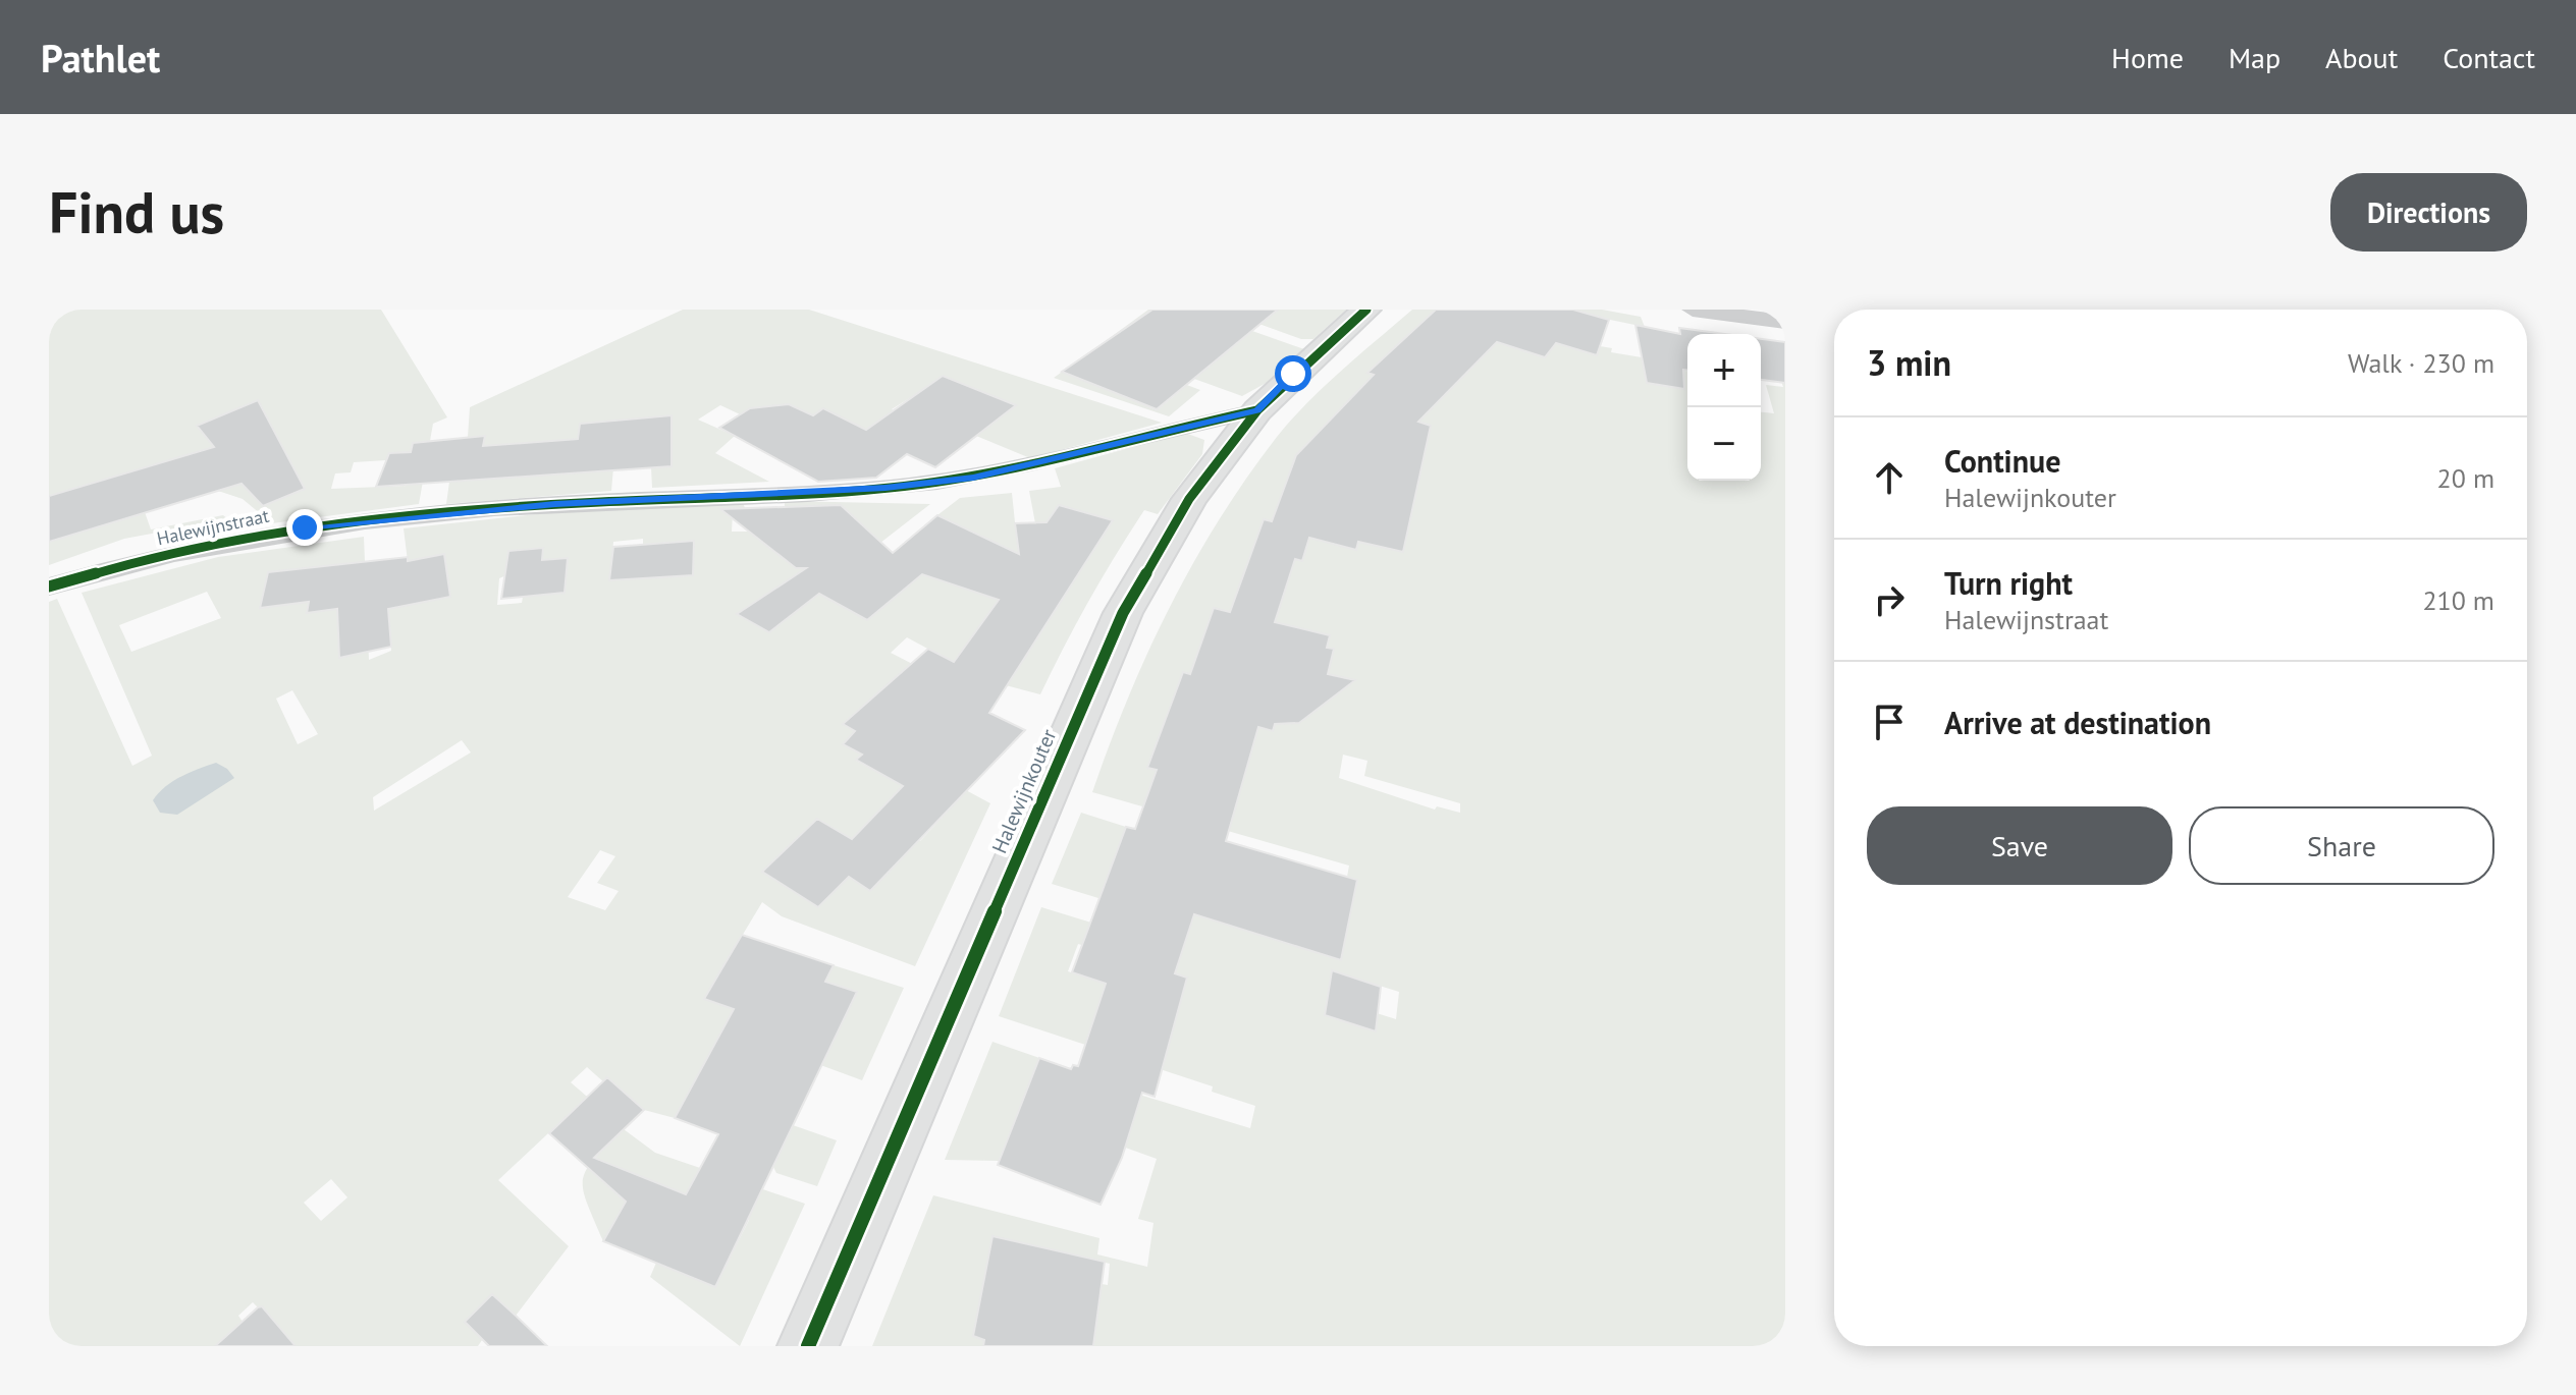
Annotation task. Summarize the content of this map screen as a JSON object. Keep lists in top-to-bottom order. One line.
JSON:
{"streets":{"street":["Halewijnstraat","Halewijnkouter"]},"crossings":[["Halewijnstraat","Halewijnkouter"]],"page":{"header":"Pathlet","nav":["Home","Map","About","Contact"],"buttons":["Directions",["Save","Share"]],"title":"Find us","heading":["3 min","Walk · 230 m"],"map_buttons":["+","−"],"list":[["Continue","Halewijnkouter","20 m"],["Turn right","Halewijnstraat","210 m"],"Arrive at destination"]}}
